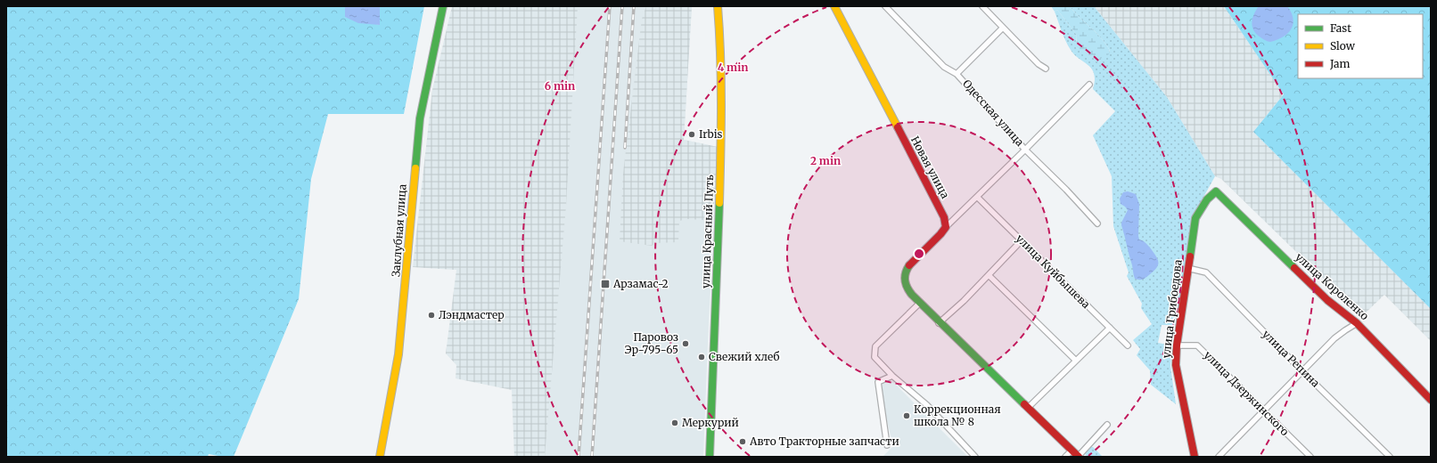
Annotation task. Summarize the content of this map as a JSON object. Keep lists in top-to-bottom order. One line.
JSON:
{"streets":{"main road":["Новая улица","Заклубная улица","улица Красный Путь","улица Короленко","улица Грибоедова"],"street":["Одесская улица","улица Куйбышева","улица Репина","улица Дзержинского"]},"crossings":[["улица Короленко","улица Грибоедова"],["улица Грибоедова","улица Репина"],["улица Грибоедова","улица Дзержинского"]],"places":{"other":["Irbis","Лэндмастер","Паровоз Эр-795-65","Свежий хлеб","Коррекционная школа № 8","Меркурий","Авто Тракторные запчасти"],"transit":["Арзамас-2"]},"legend":["Fast","Slow","Jam"],"rings":["4 min","6 min","2 min"]}
